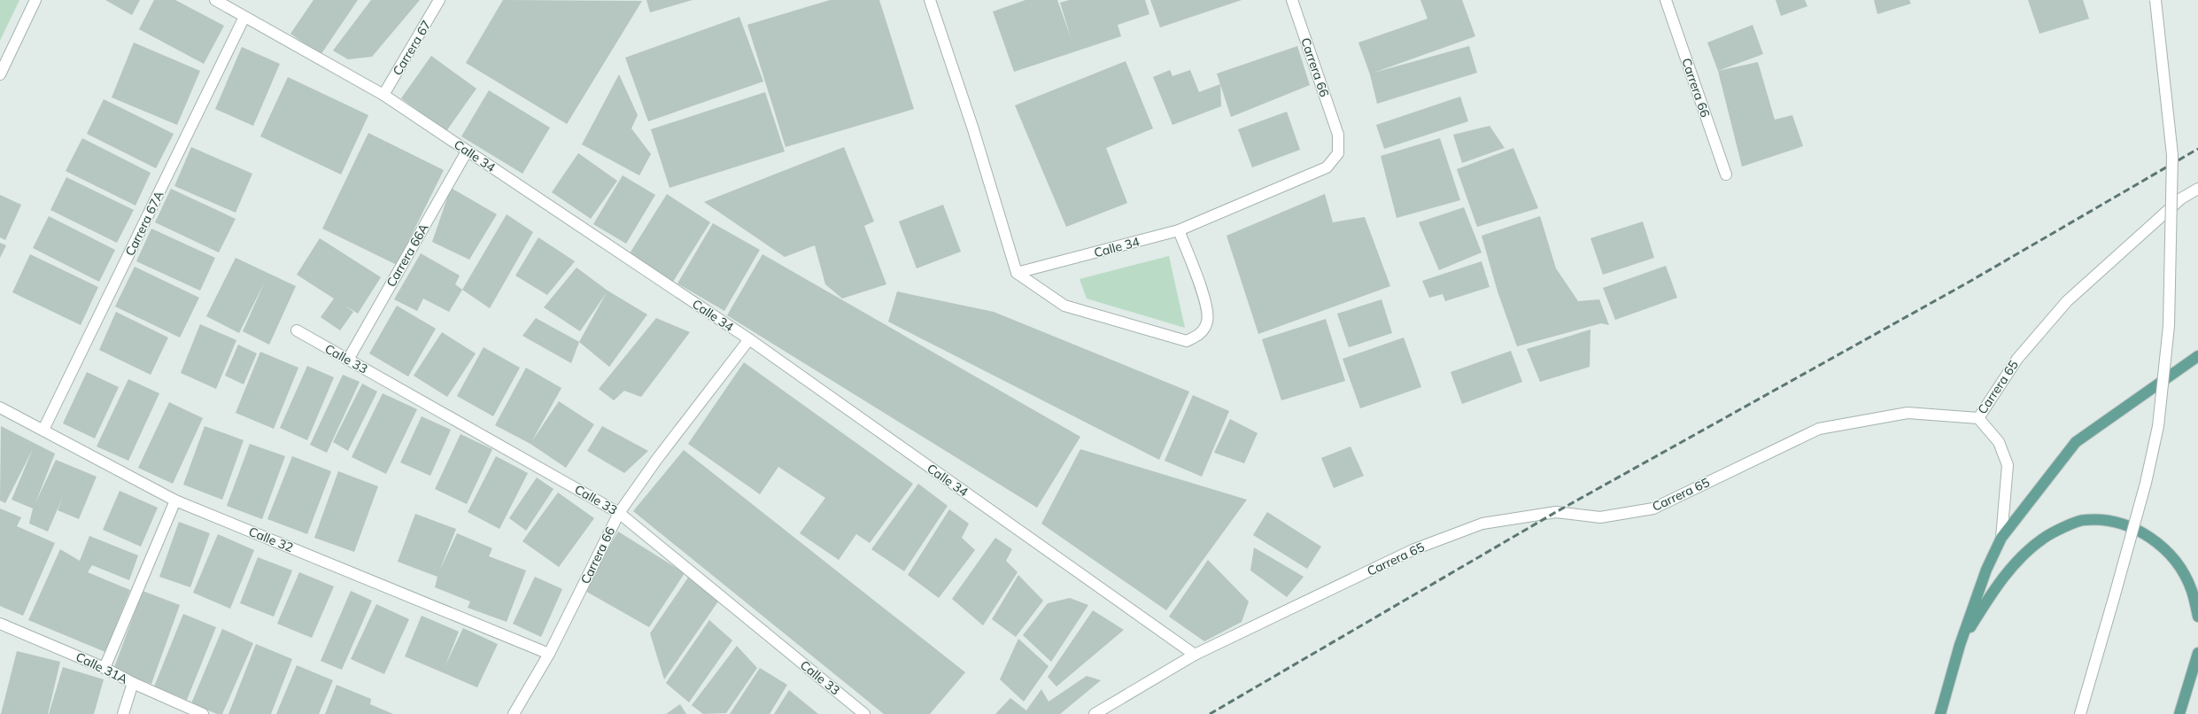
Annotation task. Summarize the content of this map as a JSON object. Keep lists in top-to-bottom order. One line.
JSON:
{"streets":{"street":["Carrera 67","Carrera 66","Calle 34","Carrera 67A","Carrera 66A","Calle 33","Carrera 65","Calle 32","Calle 31A"]},"crossings":[["Carrera 67","Calle 34"],["Carrera 66","Calle 34"],["Carrera 66","Calle 33"],["Carrera 66","Calle 32"],["Calle 34","Carrera 67A"],["Calle 34","Carrera 66A"],["Calle 34","Carrera 65"],["Carrera 67A","Calle 32"],["Carrera 66A","Calle 33"]]}
